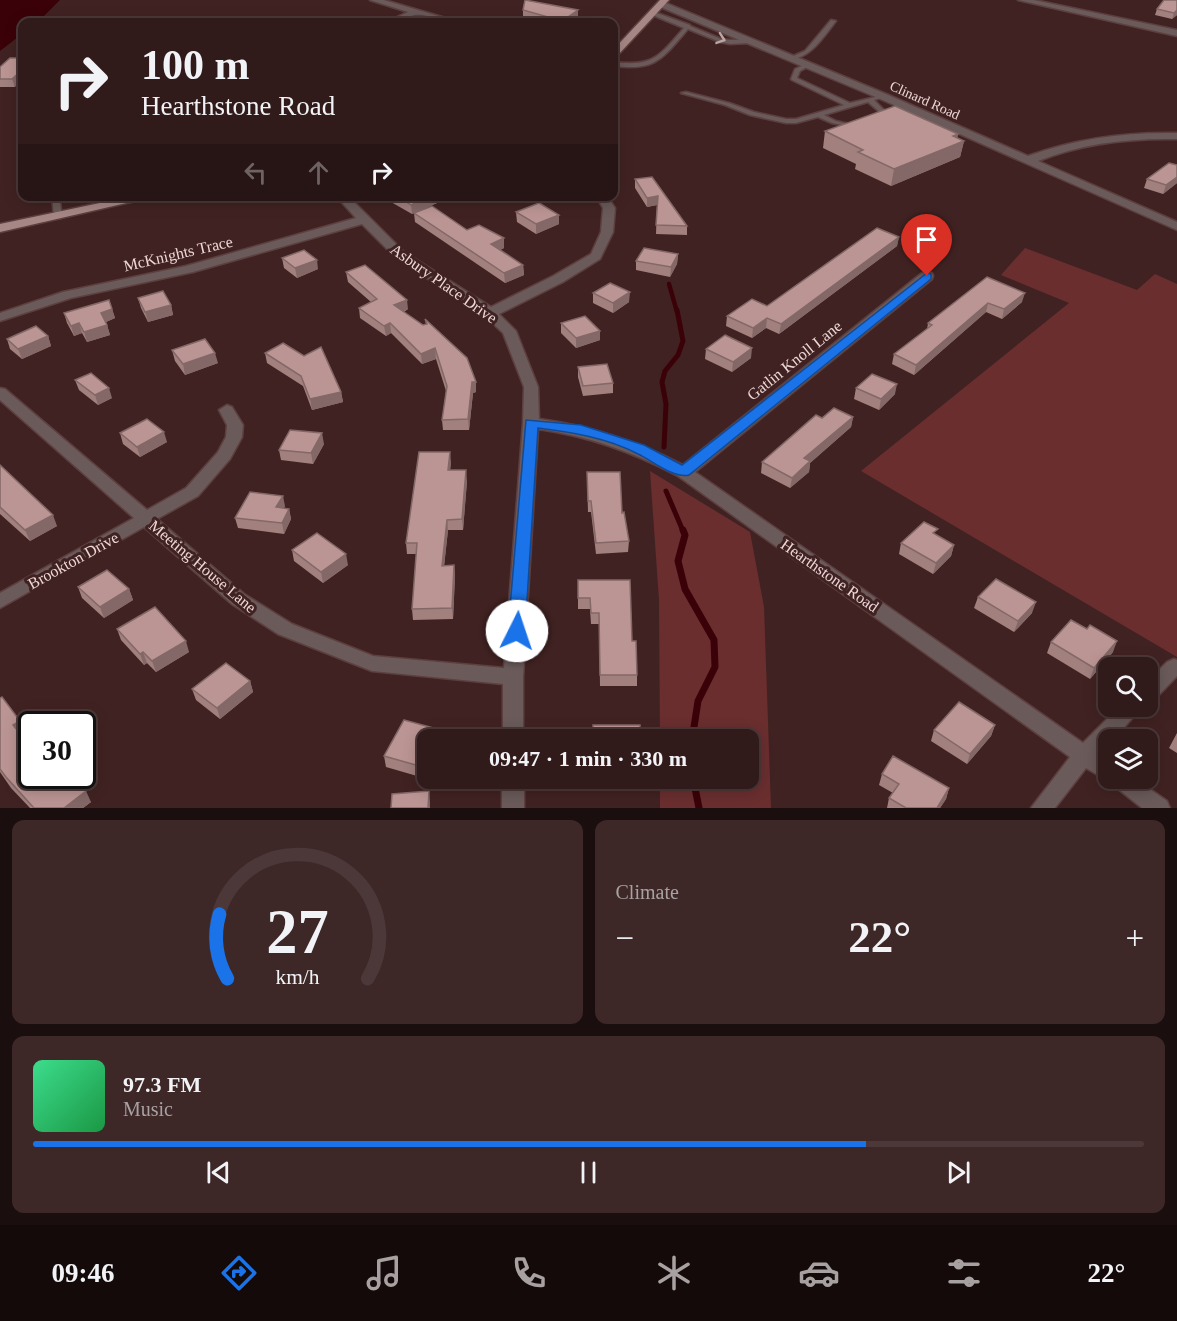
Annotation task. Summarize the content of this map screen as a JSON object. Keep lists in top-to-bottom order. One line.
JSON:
{"streets":{"street":["Clinard Road","McKnights Trace","Asbury Place Drive","Gatlin Knoll Lane","Brookton Drive","Meeting House Lane","Hearthstone Road"]},"crossings":[["McKnights Trace","Asbury Place Drive"],["Asbury Place Drive","Meeting House Lane"],["Asbury Place Drive","Hearthstone Road"],["Gatlin Knoll Lane","Hearthstone Road"],["Brookton Drive","Meeting House Lane"]],"page":{"turn":["100 m","Hearthstone Road"],"limit":"30","trip":"09:47 · 1 min · 330 m","tile":"Climate","heat":["−","22°","+"],"song":["97.3 FM","Music"],"tabs":["09:46","22°"],"gauge":["27","km/h"]}}
